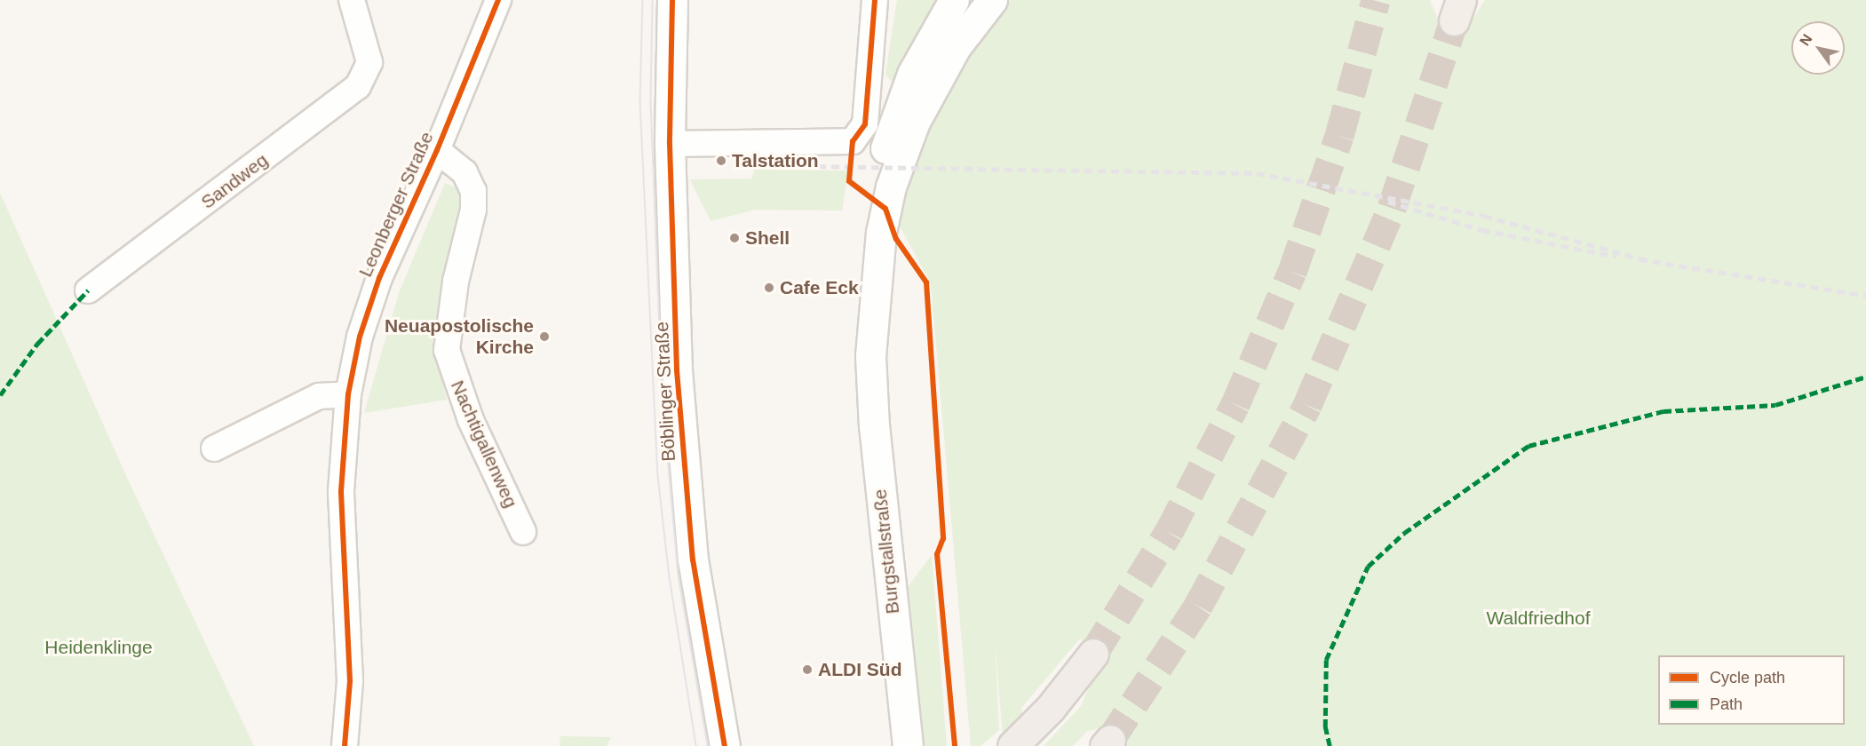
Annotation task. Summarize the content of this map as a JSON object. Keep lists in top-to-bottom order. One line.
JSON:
{"streets":{"main road":["Böblinger Straße","Burgstallstraße"],"street":["Sandweg","Leonberger Straße","Nachtigallenweg"]},"crossings":[["Leonberger Straße","Nachtigallenweg"]],"parks":["Waldfriedhof","Heidenklinge"],"places":["Talstation","Shell","Cafe Eck","Neuapostolische Kirche","ALDI Süd"],"legend":["Cycle path","Path"],"north":"top left"}
